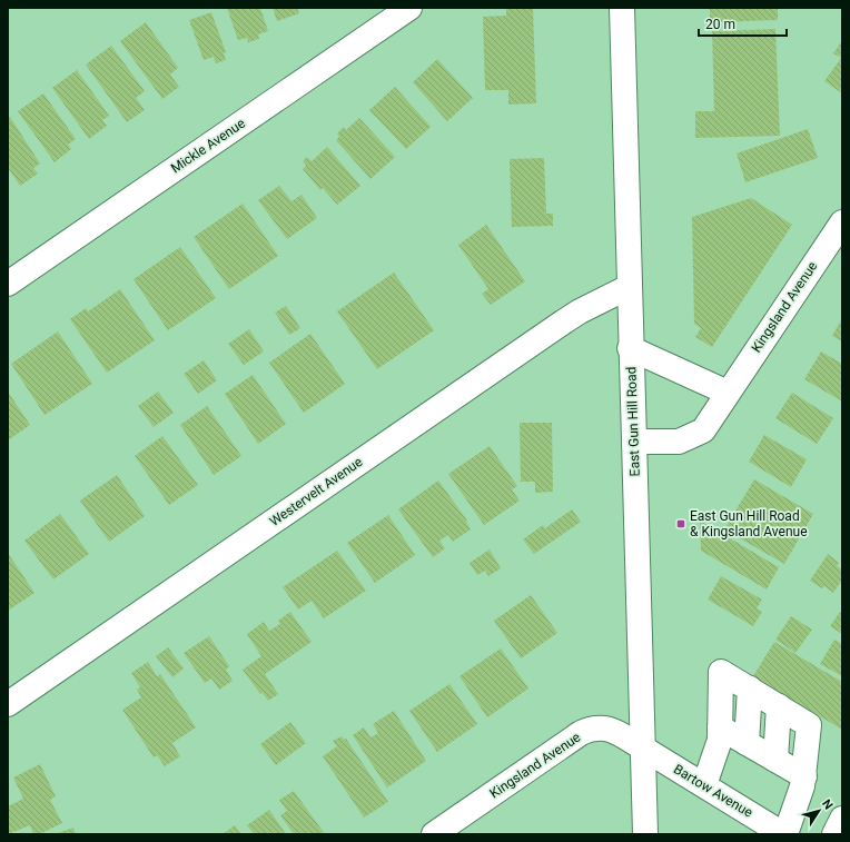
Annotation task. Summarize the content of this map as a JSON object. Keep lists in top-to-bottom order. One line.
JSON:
{"streets":{"street":["Mickle Avenue","Kingsland Avenue","East Gun Hill Road","Westervelt Avenue","Bartow Avenue"]},"crossings":[["Kingsland Avenue","East Gun Hill Road"],["Kingsland Avenue","Bartow Avenue"],["East Gun Hill Road","Westervelt Avenue"],["East Gun Hill Road","Bartow Avenue"]],"places":{"transit":["East Gun Hill Road & Kingsland Avenue"]},"scale_bar":"20 m","north":"top right"}
